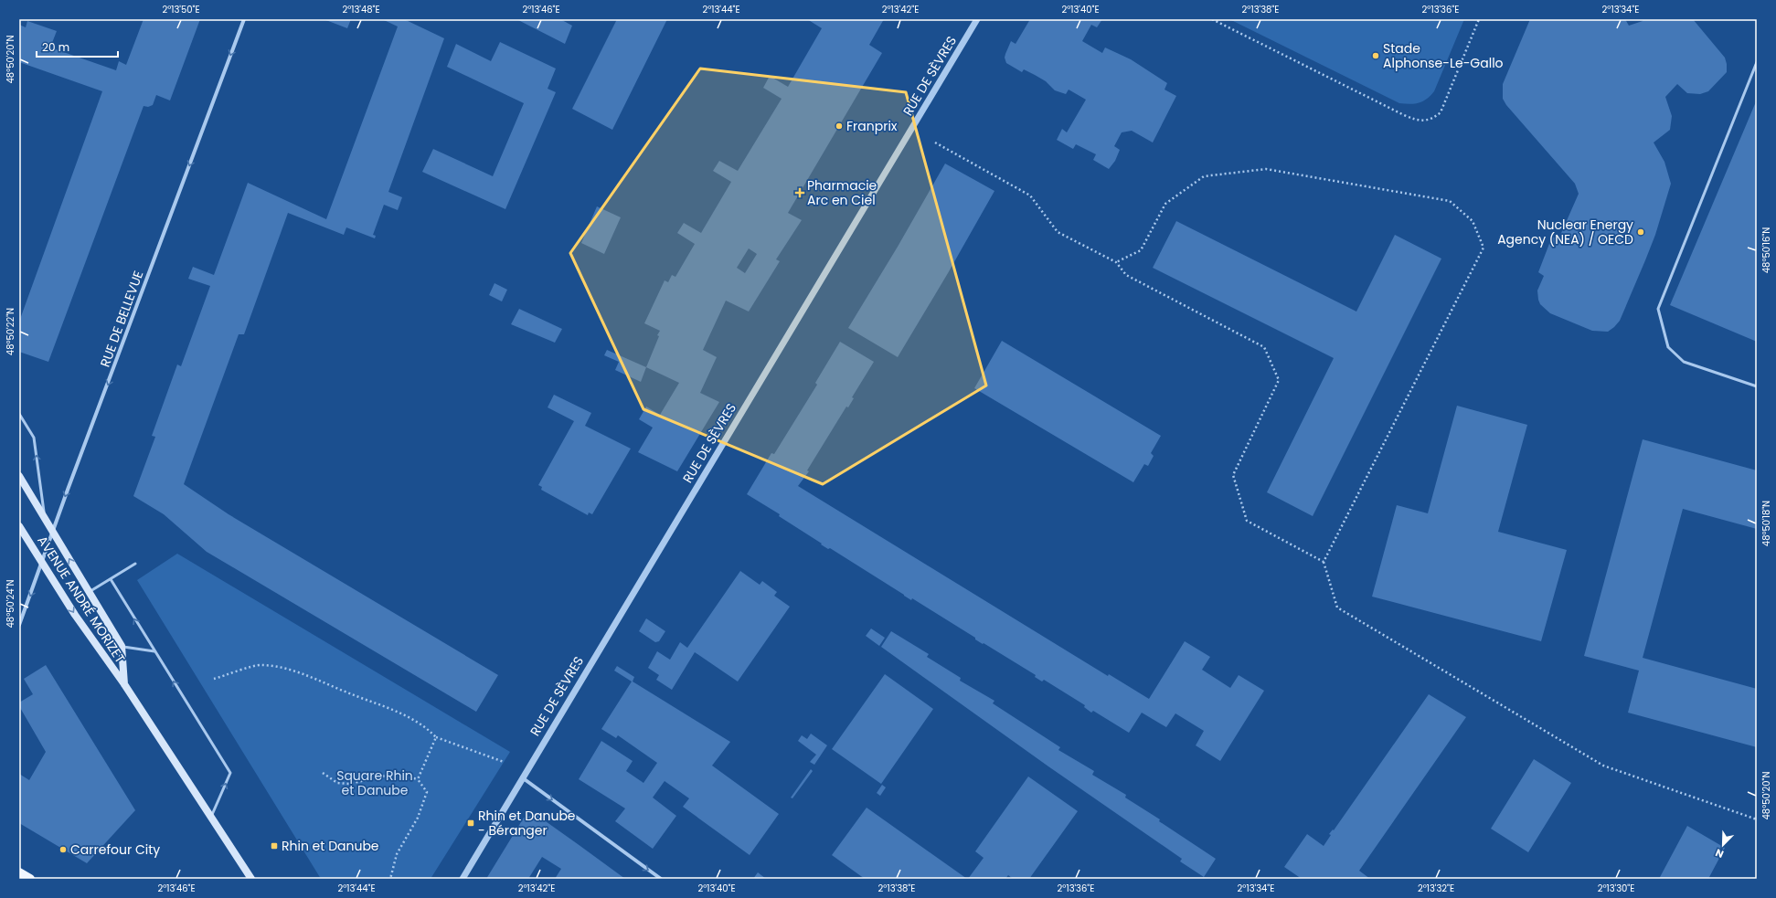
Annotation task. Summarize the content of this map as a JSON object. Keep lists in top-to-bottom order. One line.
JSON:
{"streets":{"main road":["AVENUE ANDRÉ MORIZET"],"street":["RUE DE SÈVRES","RUE DE BELLEVUE"]},"crossings":[["RUE DE BELLEVUE","AVENUE ANDRÉ MORIZET"]],"one_way":["RUE DE BELLEVUE"],"parks":["Square Rhin et Danube"],"places":{"other":["Stade Alphonse-Le-Gallo","Franprix","Nuclear Energy Agency (NEA) / OECD","Carrefour City"],"health":["Pharmacie Arc en Ciel"],"transit":["Rhin et Danube - Béranger","Rhin et Danube"]},"scale_bar":"20 m","north":"bottom left","coordinates":["2°13'50\"E","2°13'48\"E","2°13'46\"E","2°13'44\"E","2°13'42\"E","2°13'40\"E","2°13'38\"E","2°13'36\"E","2°13'34\"E","48°50'20\"N","48°50'16\"N","48°50'22\"N","48°50'18\"N","48°50'24\"N","2°13'32\"E","2°13'30\"E"]}
